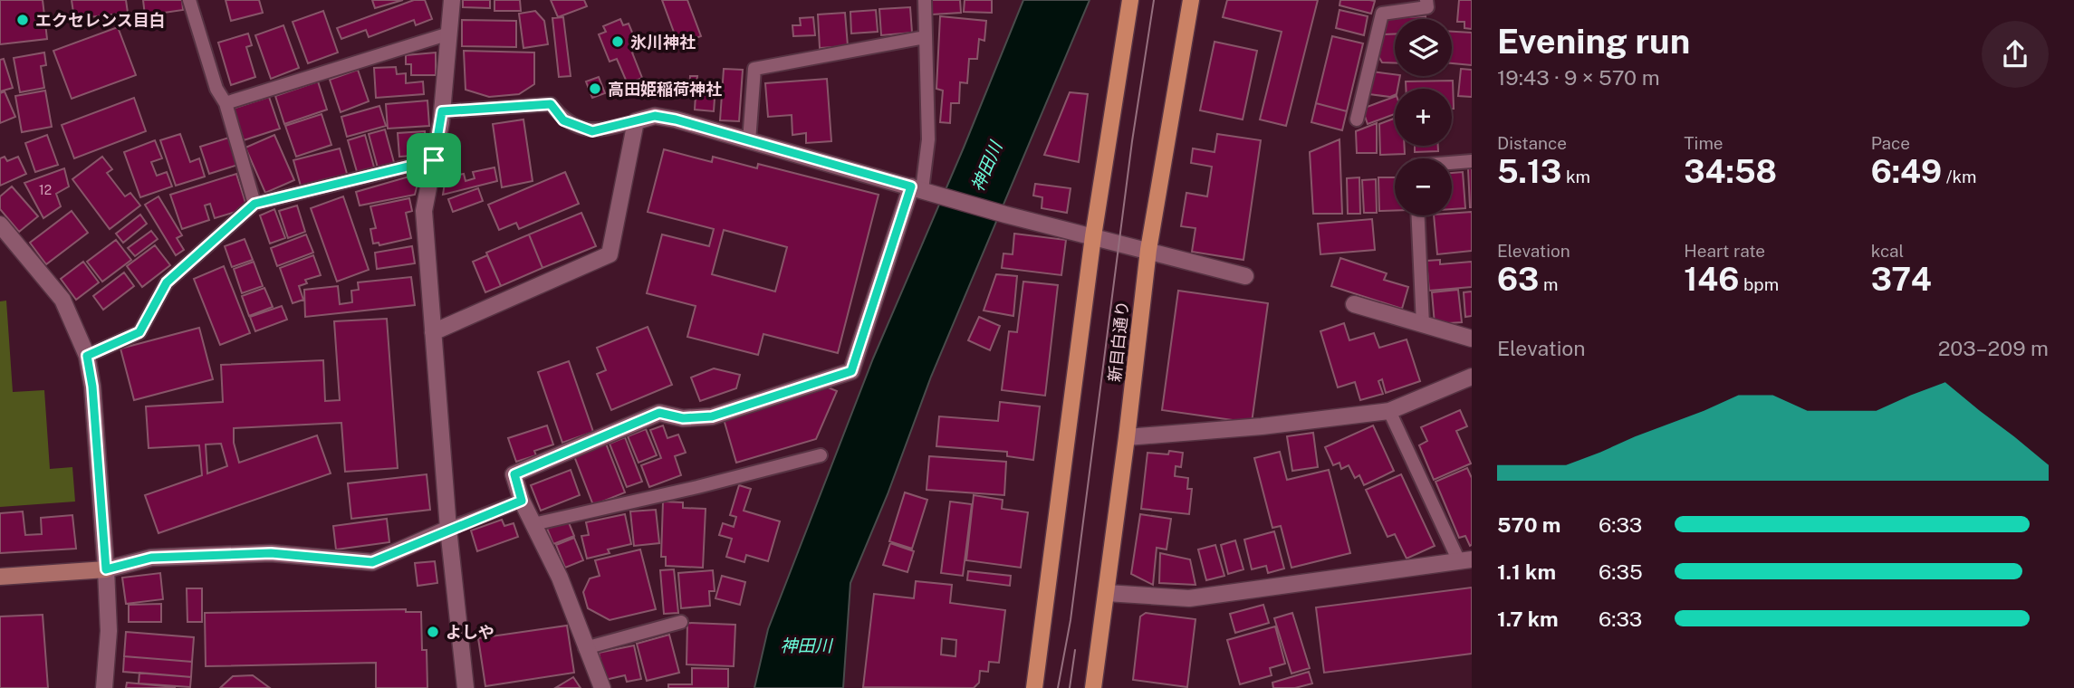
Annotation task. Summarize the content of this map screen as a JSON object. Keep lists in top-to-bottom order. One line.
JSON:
{"streets":{"main road":["新目白通り"]},"water":["神田川"],"places":["エクセレンス目白","氷川神社","高田姫稲荷神社","よしや"],"house_numbers":["12"],"page":{"heading":["Evening run","19:43 · 9 × 570 m"],"map_buttons":["+","−"],"stats":[["Distance","5.13 km"],["Time","34:58"],["Pace","6:49 /km"],["Elevation","63 m"],["Heart rate","146 bpm"],["kcal","374"]],"chart":["Elevation","203–209 m"],"list":[{"name":"570 m","note":"6:33"},{"name":"1.1 km","note":"6:35"},{"name":"1.7 km","note":"6:33"}]}}
